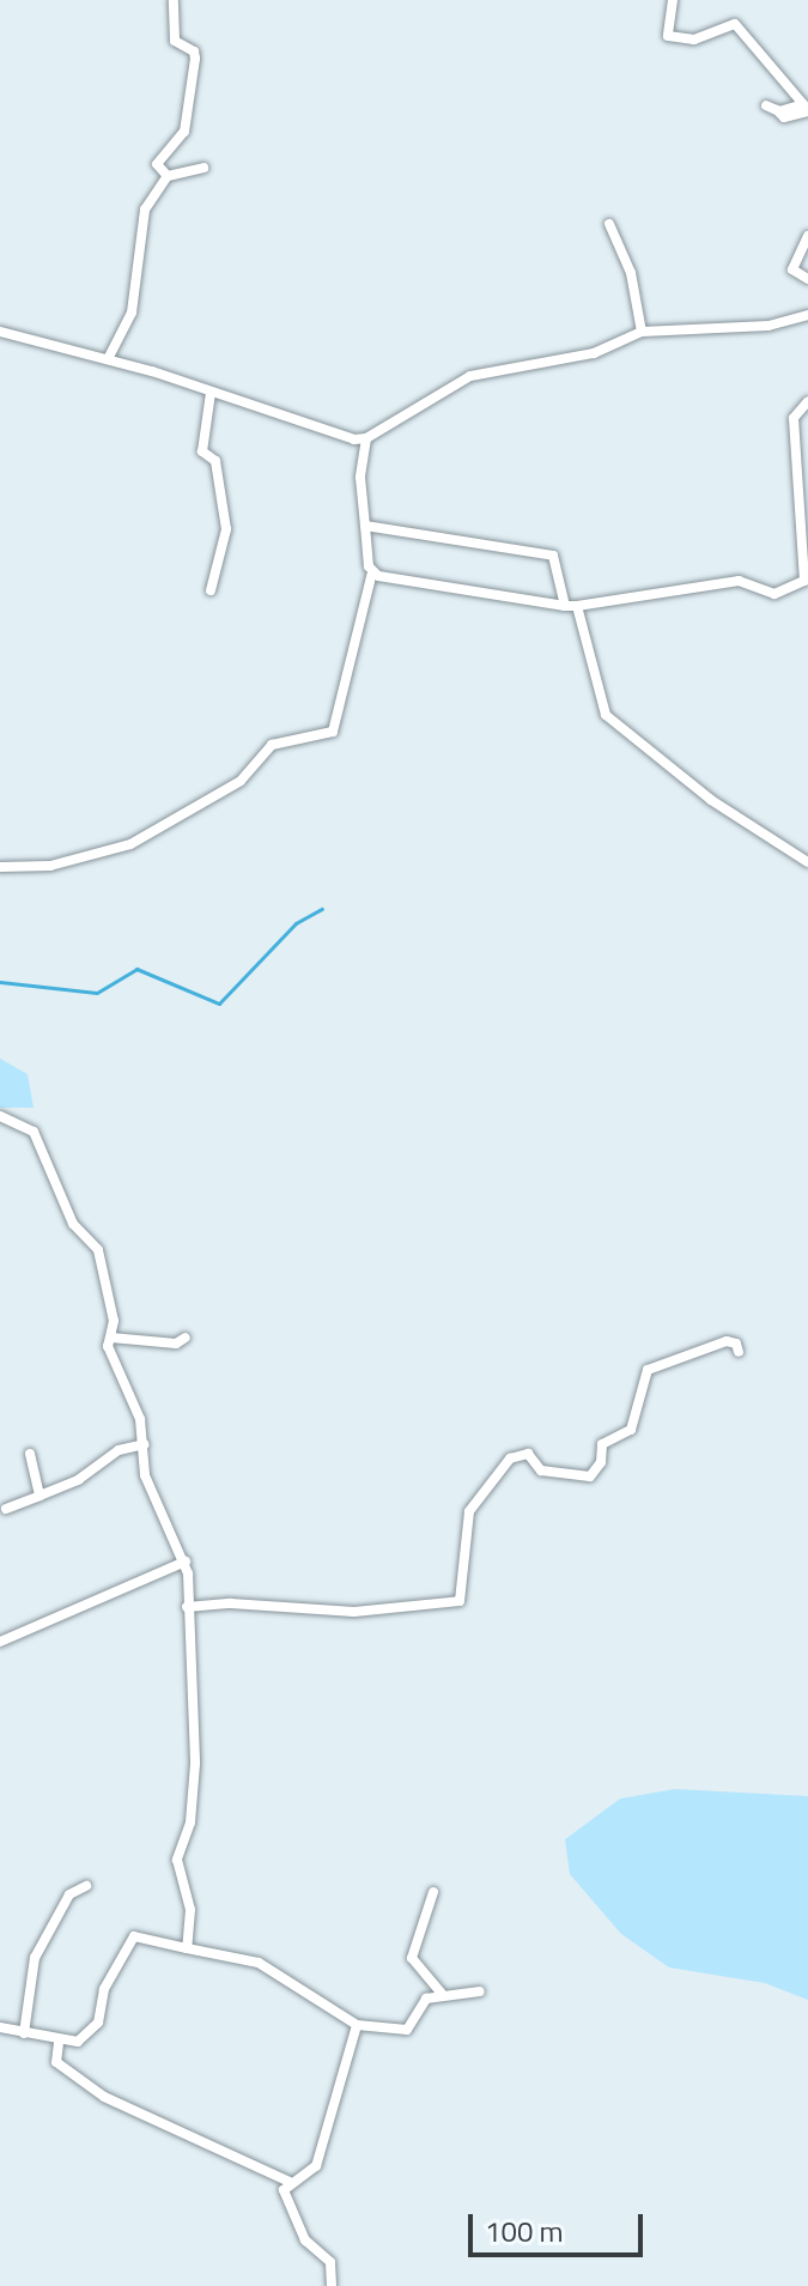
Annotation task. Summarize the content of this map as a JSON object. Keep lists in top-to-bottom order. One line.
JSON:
{"scale_bar":"100 m"}
